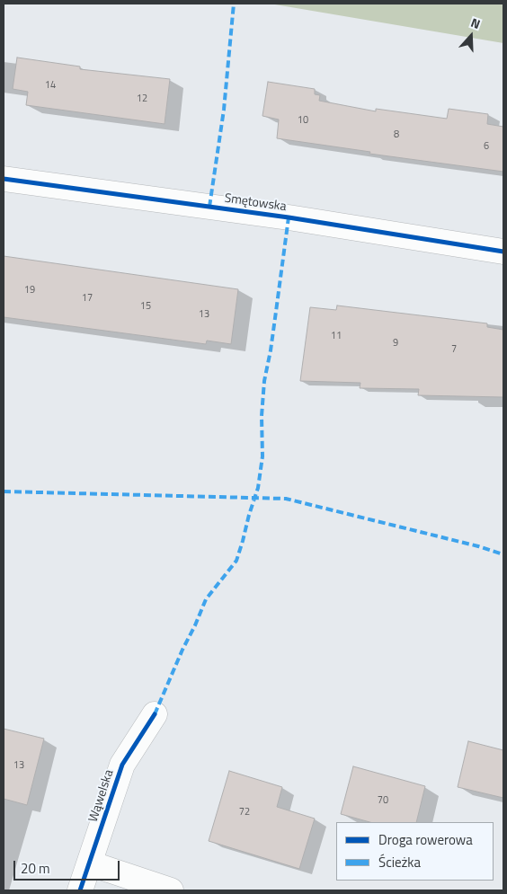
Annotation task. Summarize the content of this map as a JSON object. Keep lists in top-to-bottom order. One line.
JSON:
{"streets":{"street":["Smętowska","Wąwelska"]},"house_numbers":["14","12","10","8","6","19","17","15","13","11","9","7","13","70","72"],"legend":["Droga rowerowa","Ścieżka"],"scale_bar":"20 m","north":"top"}
